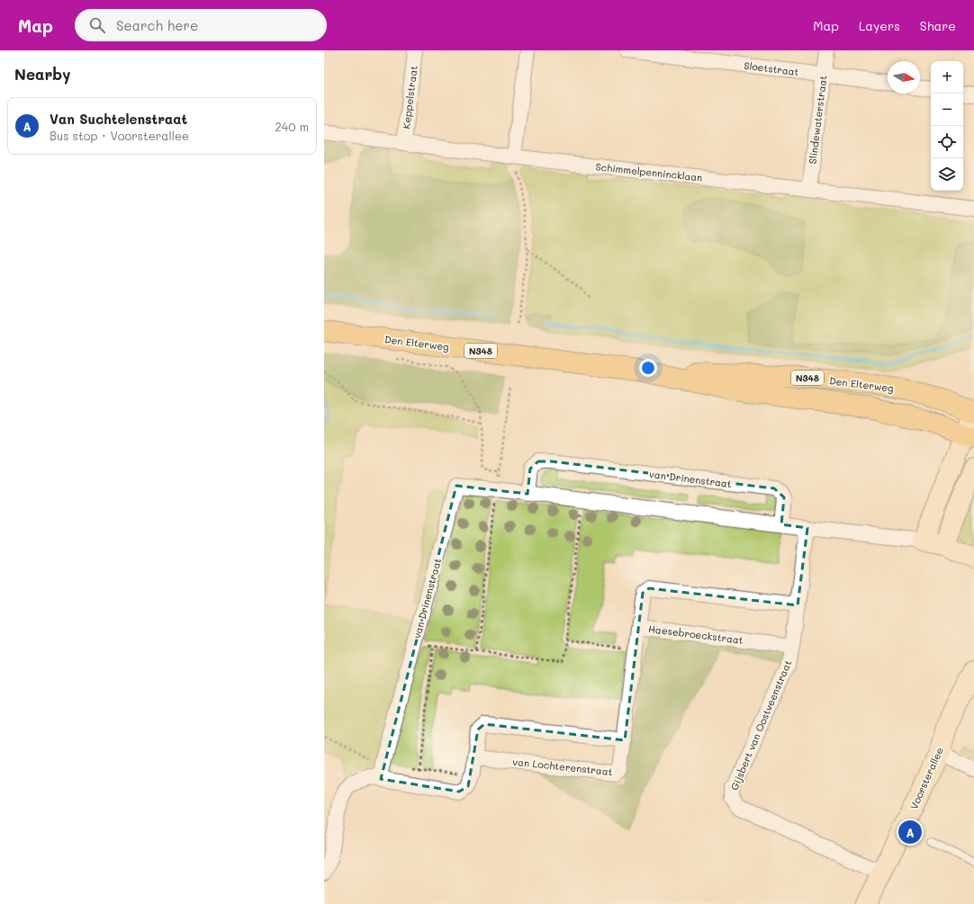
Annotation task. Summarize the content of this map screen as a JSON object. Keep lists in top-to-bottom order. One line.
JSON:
{"streets":{"main road":["Den Elterweg","N348","van Drinenstraat","Voorsterallee"],"street":["Sloetstraat","Keppelstraat","Slindewaterstraat","Schimmelpennincklaan","Haesebroeckstraat","Gijsbert van Oostveenstraat","van Lochterenstraat"]},"crossings":[["Sloetstraat","Slindewaterstraat"],["Keppelstraat","Schimmelpennincklaan"],["Slindewaterstraat","Schimmelpennincklaan"],["Den Elterweg","van Drinenstraat"],["van Drinenstraat","Gijsbert van Oostveenstraat"],["Haesebroeckstraat","Gijsbert van Oostveenstraat"],["Haesebroeckstraat","van Lochterenstraat"],["Gijsbert van Oostveenstraat","Voorsterallee"]],"north":"right","page":{"header":"Map","search":"Search here","nav":["Map","Layers","Share"],"heading":"Nearby","map_buttons":["+","−"],"list":[{"mark":"A","name":"Van Suchtelenstraat","note":"Bus stop · Voorsterallee","value":"240 m"}],"pins":"A"}}
